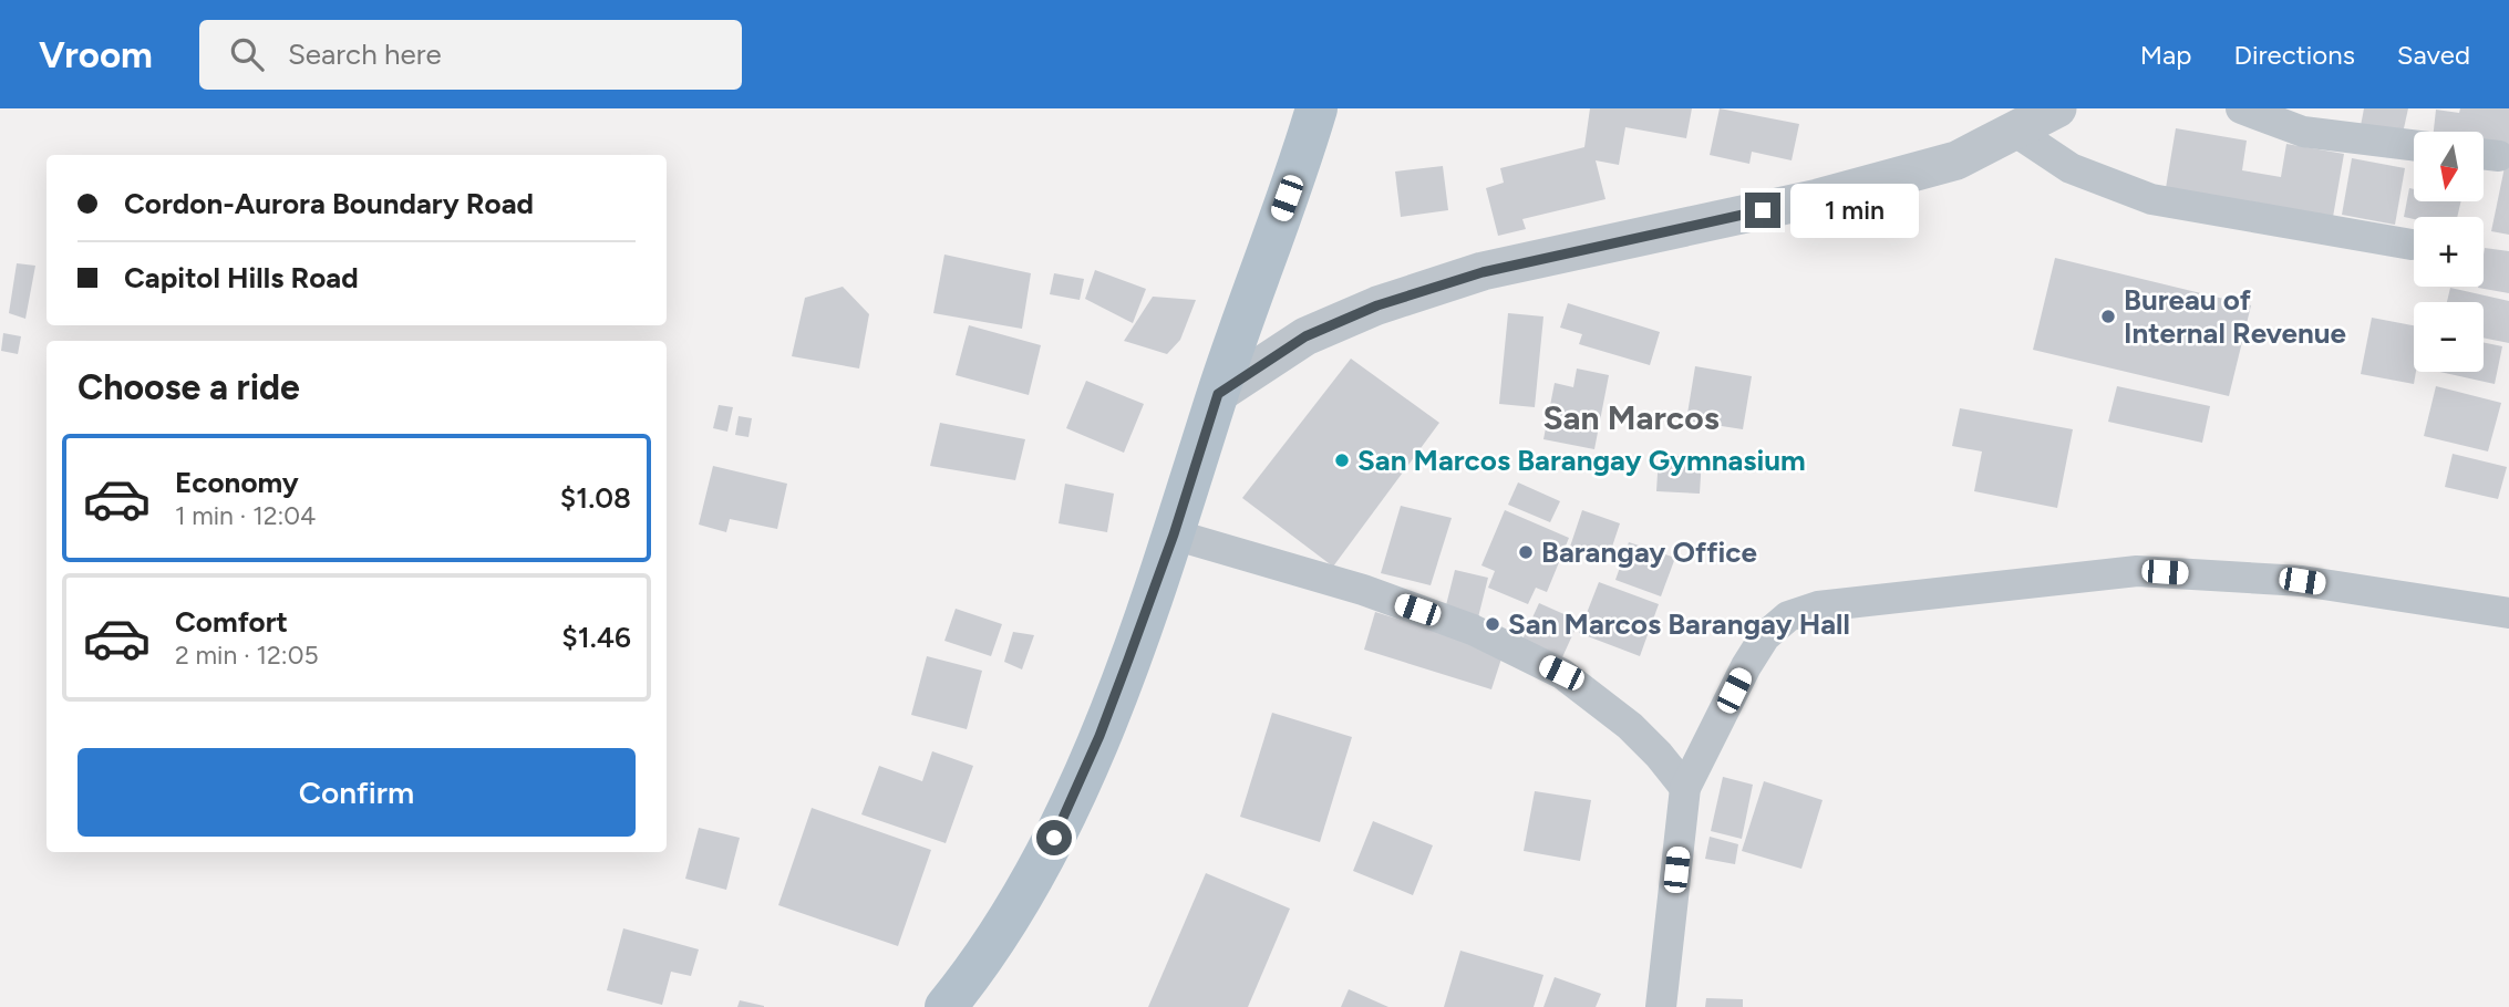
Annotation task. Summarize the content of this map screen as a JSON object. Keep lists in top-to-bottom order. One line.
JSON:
{"districts":["San Marcos"],"places":["Bureau of Internal Revenue","San Marcos Barangay Gymnasium","Barangay Office","San Marcos Barangay Hall"],"north":"bottom","page":{"header":"Vroom","search":"Search here","nav":["Map","Directions","Saved"],"map_buttons":["+","−"],"banner":["Cordon-Aurora Boundary Road","Capitol Hills Road"],"bubble":"1 min","heading":"Choose a ride","list":[{"name":"Economy","note":"1 min · 12:04","value":"$1.08"},{"name":"Comfort","note":"2 min · 12:05","value":"$1.46"}],"buttons":"Confirm"}}
